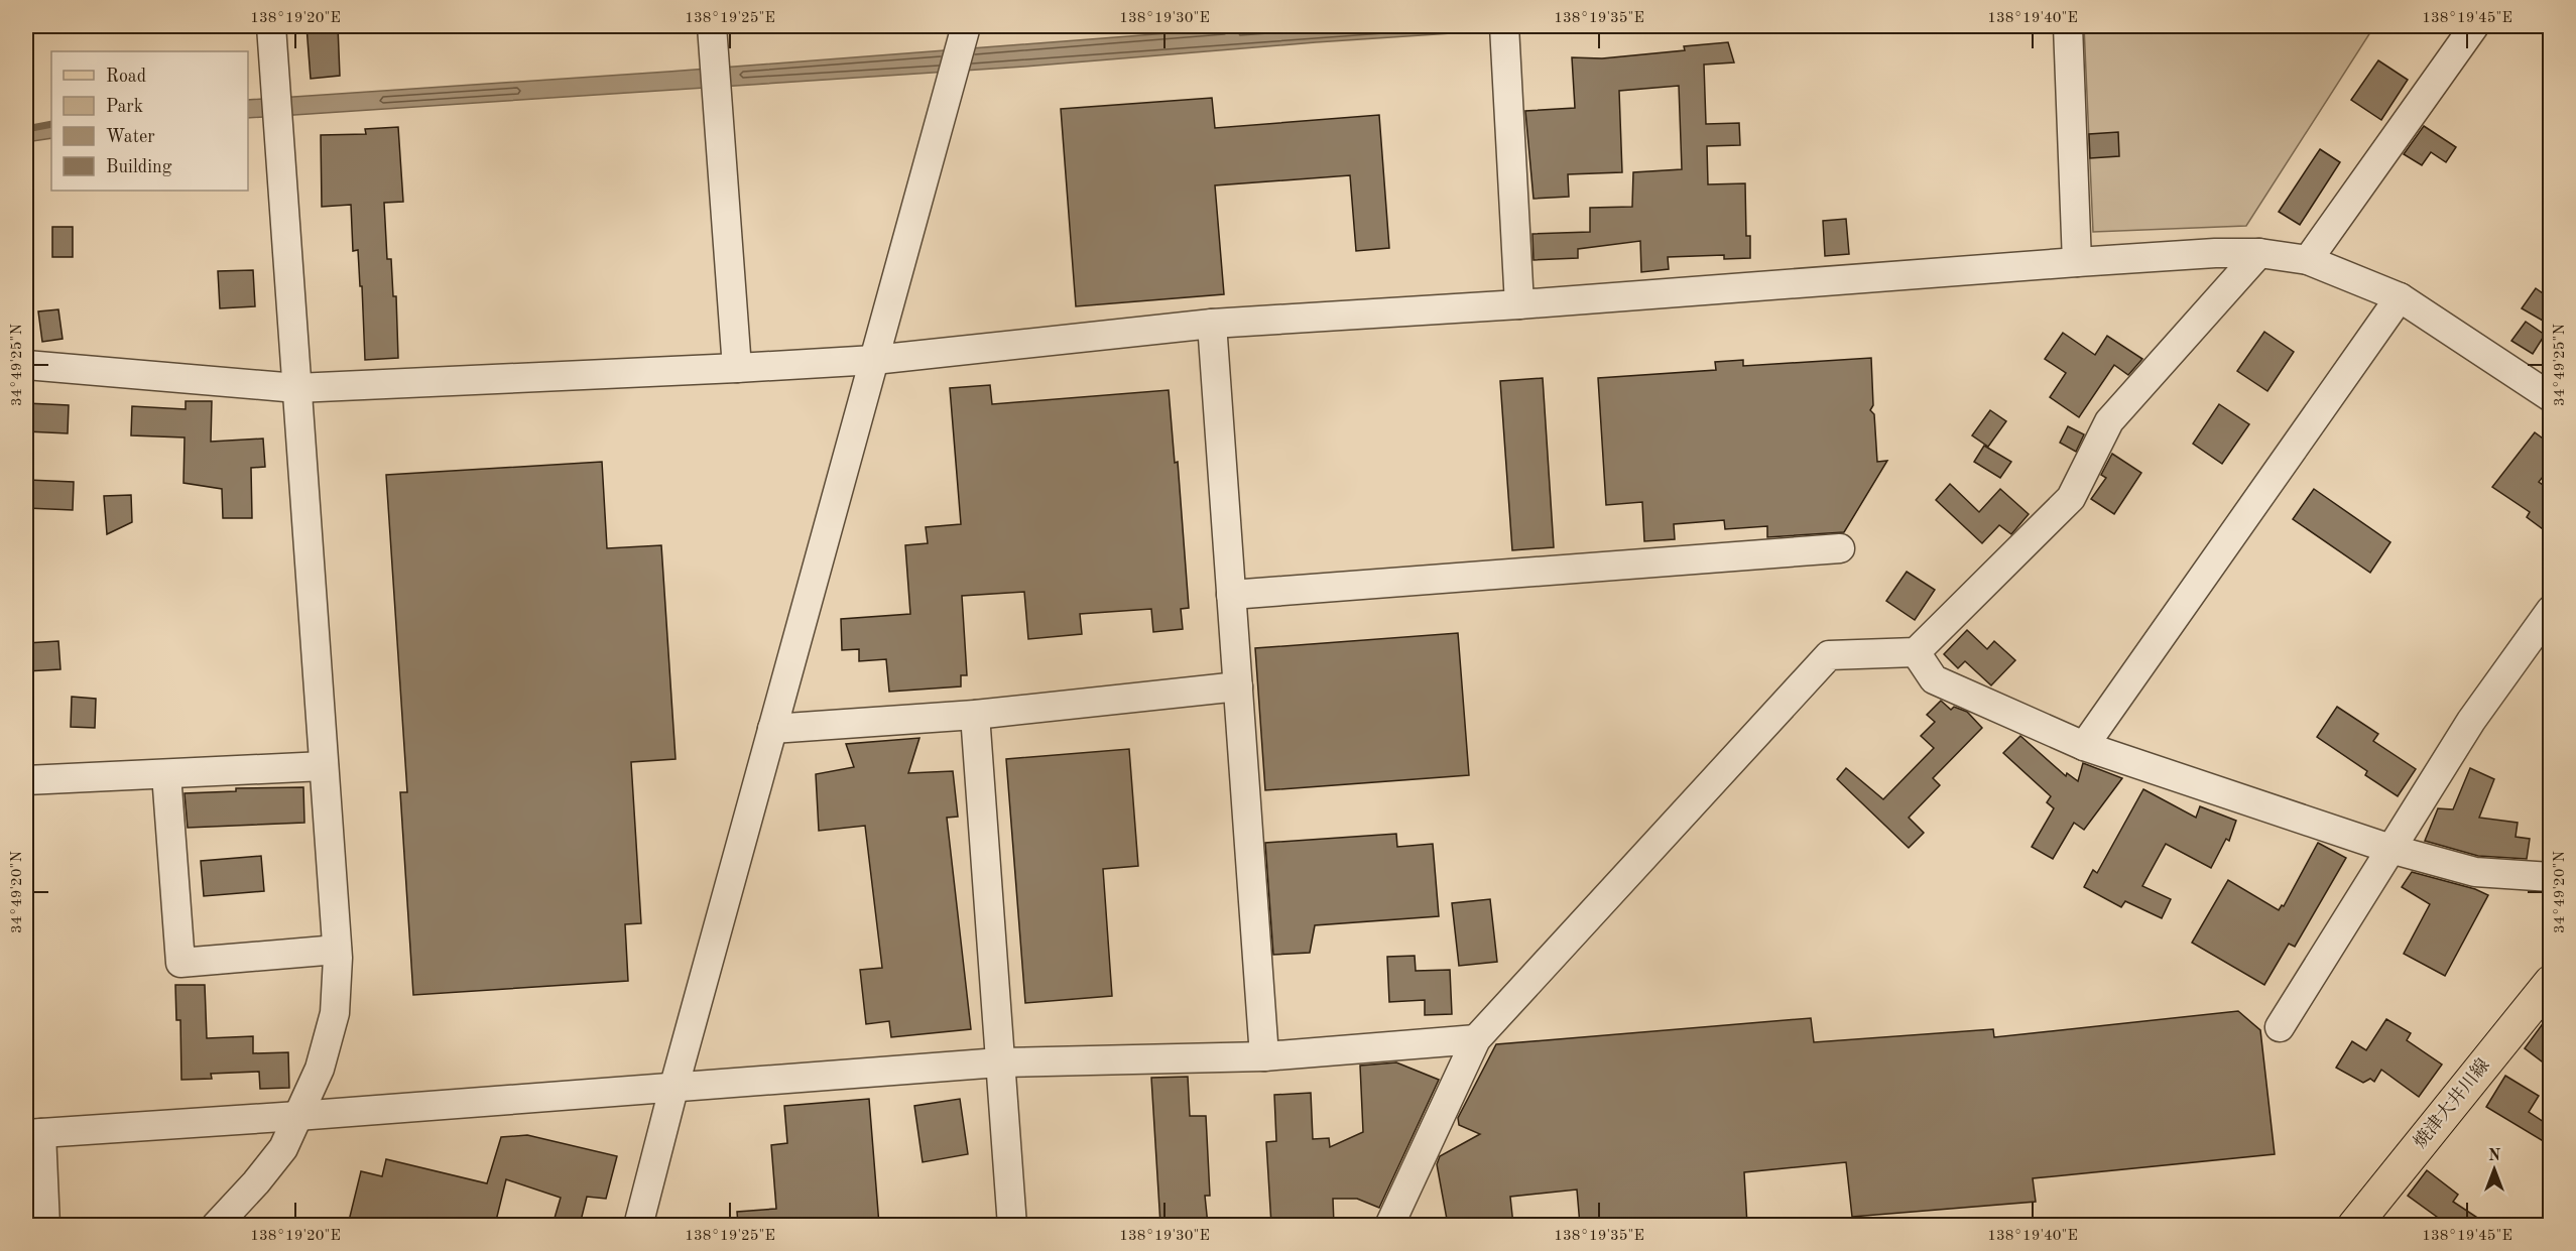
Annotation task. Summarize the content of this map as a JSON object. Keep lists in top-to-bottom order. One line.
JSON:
{"streets":{"main road":["焼津大井川線"]},"legend":["Road","Park","Water","Building"],"north":"top","coordinates":["138°19'20\"E","138°19'25\"E","138°19'30\"E","138°19'35\"E","138°19'40\"E","138°19'45\"E","34°49'25\"N","34°49'20\"N"]}
